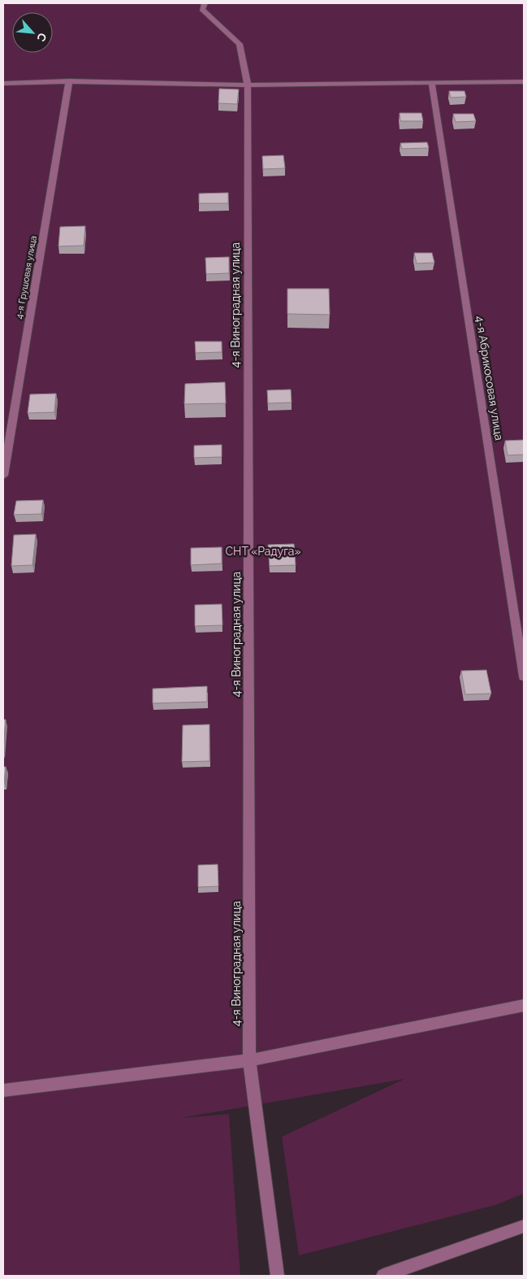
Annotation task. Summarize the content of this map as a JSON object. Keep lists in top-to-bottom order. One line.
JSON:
{"streets":{"street":["4-я Грушовая улица","4-я Виноградная улица","4-я Абрикосовая улица"]},"parks":["СНТ «Радуга»"],"north":"bottom right"}
